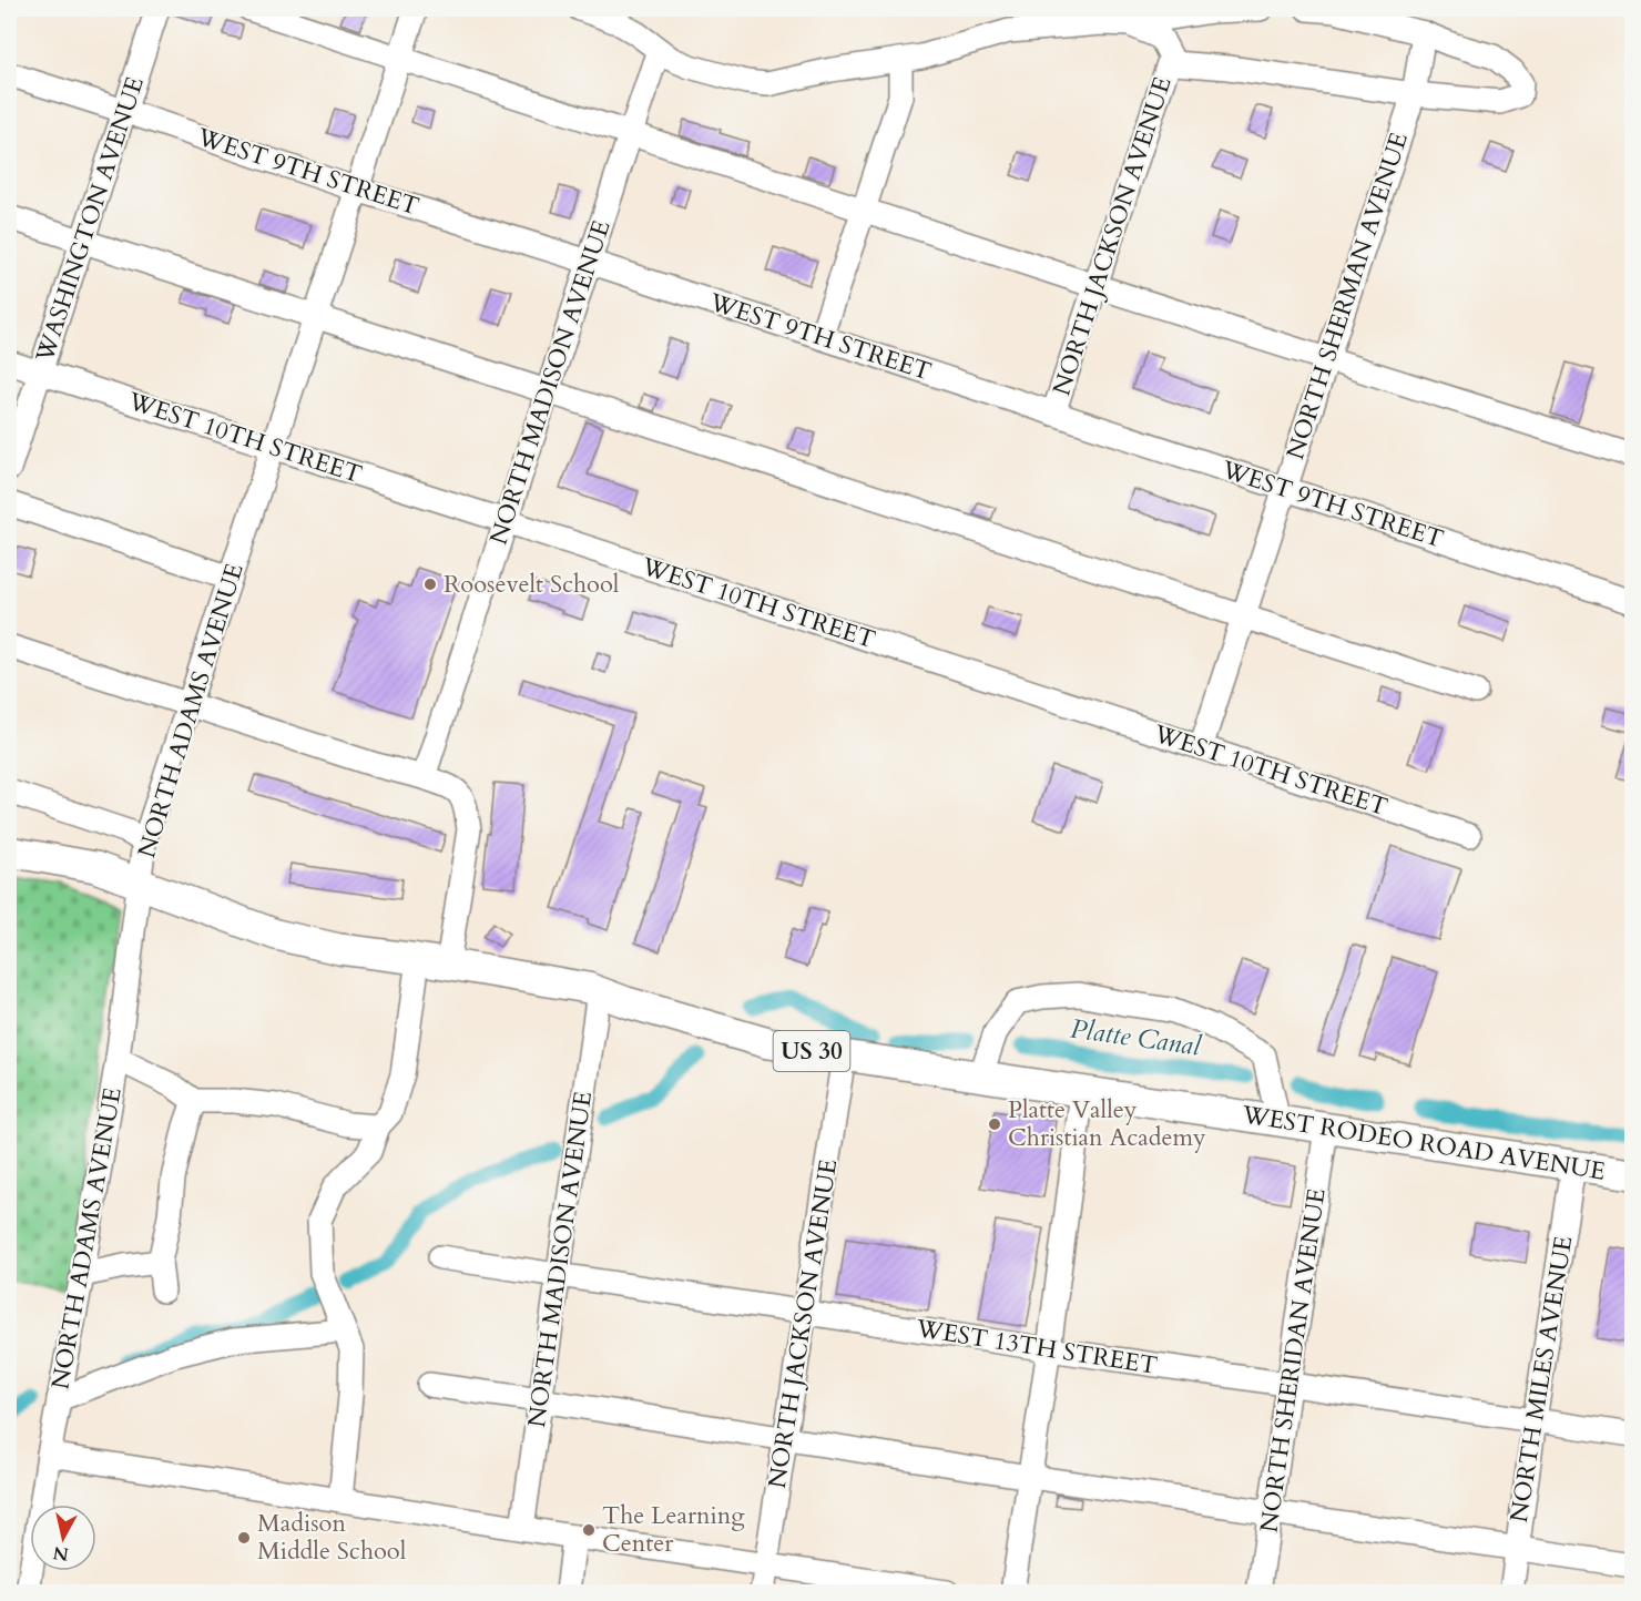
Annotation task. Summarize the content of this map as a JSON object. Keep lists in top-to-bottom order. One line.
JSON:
{"streets":{"main road":["US 30","WEST RODEO ROAD AVENUE"],"street":["WEST 9TH STREET","WASHINGTON AVENUE","NORTH JACKSON AVENUE","NORTH SHERMAN AVENUE","NORTH MADISON AVENUE","WEST 10TH STREET","NORTH ADAMS AVENUE","WEST 13TH STREET","NORTH SHERIDAN AVENUE","NORTH MILES AVENUE"]},"crossings":[["WEST 9TH STREET","WASHINGTON AVENUE"],["WEST 9TH STREET","NORTH JACKSON AVENUE"],["WEST 9TH STREET","NORTH SHERMAN AVENUE"],["WEST 9TH STREET","NORTH MADISON AVENUE"],["WEST 9TH STREET","NORTH ADAMS AVENUE"],["WASHINGTON AVENUE","WEST 10TH STREET"],["NORTH JACKSON AVENUE","WEST RODEO ROAD AVENUE"],["NORTH JACKSON AVENUE","WEST 13TH STREET"],["NORTH SHERMAN AVENUE","WEST 10TH STREET"],["NORTH MADISON AVENUE","WEST 10TH STREET"],["NORTH MADISON AVENUE","WEST RODEO ROAD AVENUE"],["NORTH MADISON AVENUE","WEST 13TH STREET"],["WEST 10TH STREET","NORTH ADAMS AVENUE"],["NORTH ADAMS AVENUE","WEST RODEO ROAD AVENUE"],["WEST RODEO ROAD AVENUE","NORTH SHERIDAN AVENUE"],["WEST RODEO ROAD AVENUE","NORTH MILES AVENUE"],["WEST 13TH STREET","NORTH SHERIDAN AVENUE"],["WEST 13TH STREET","NORTH MILES AVENUE"]],"water":["Platte Canal"],"places":["Roosevelt School","Platte Valley Christian Academy","The Learning Center","Madison Middle School"],"north":"bottom"}
